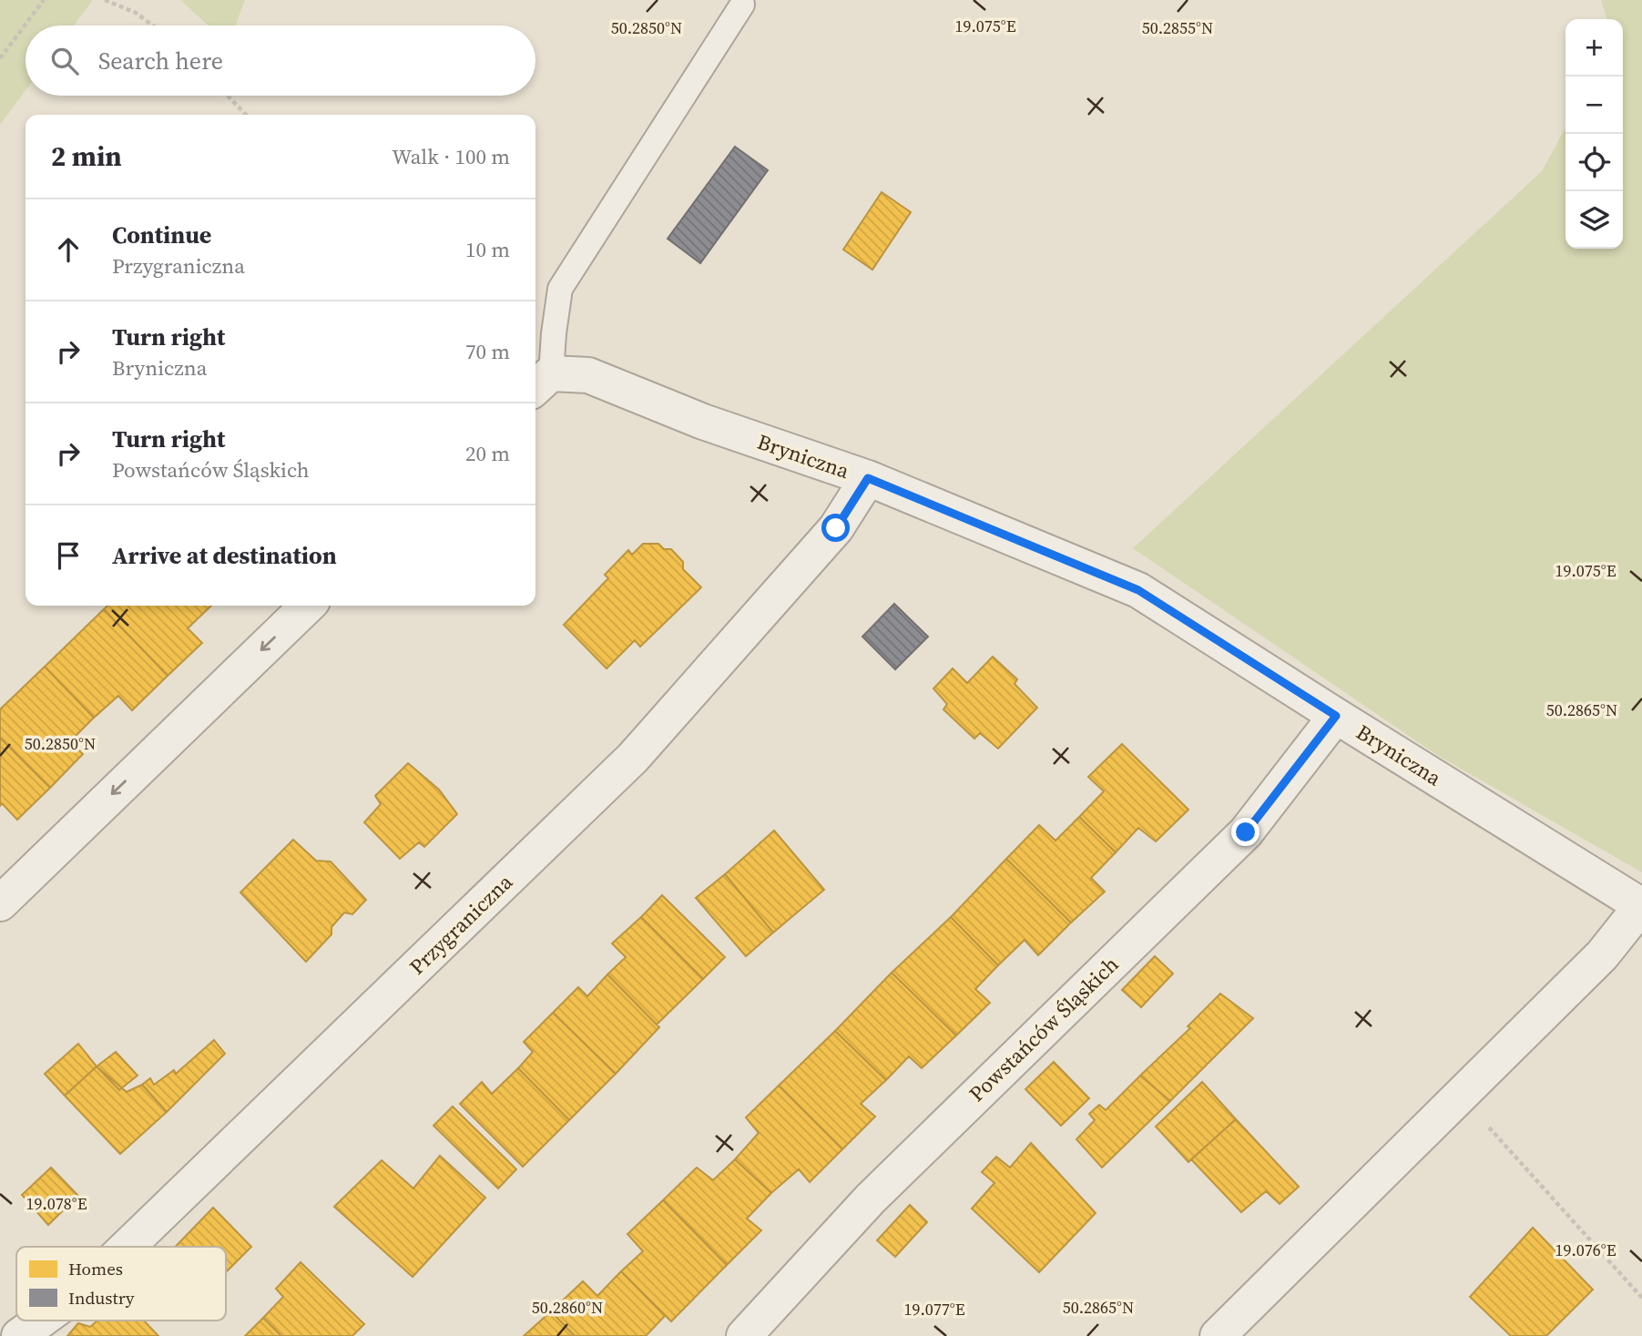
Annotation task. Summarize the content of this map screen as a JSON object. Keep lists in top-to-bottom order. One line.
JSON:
{"streets":{"street":["Bryniczna","Przygraniczna","Powstańców Śląskich"]},"crossings":[["Bryniczna","Przygraniczna"],["Bryniczna","Powstańców Śląskich"]],"legend":["Homes","Industry"],"page":{"map_buttons":["+","−"],"search":"Search here","heading":["2 min","Walk · 100 m"],"list":[["Continue","Przygraniczna","10 m"],["Turn right","Bryniczna","70 m"],["Turn right","Powstańców Śląskich","20 m"],"Arrive at destination"]},"coordinates":["19.075°E","50.2850°N","50.2855°N","50.2865°N","19.078°E","19.076°E","50.2860°N","19.077°E"]}
